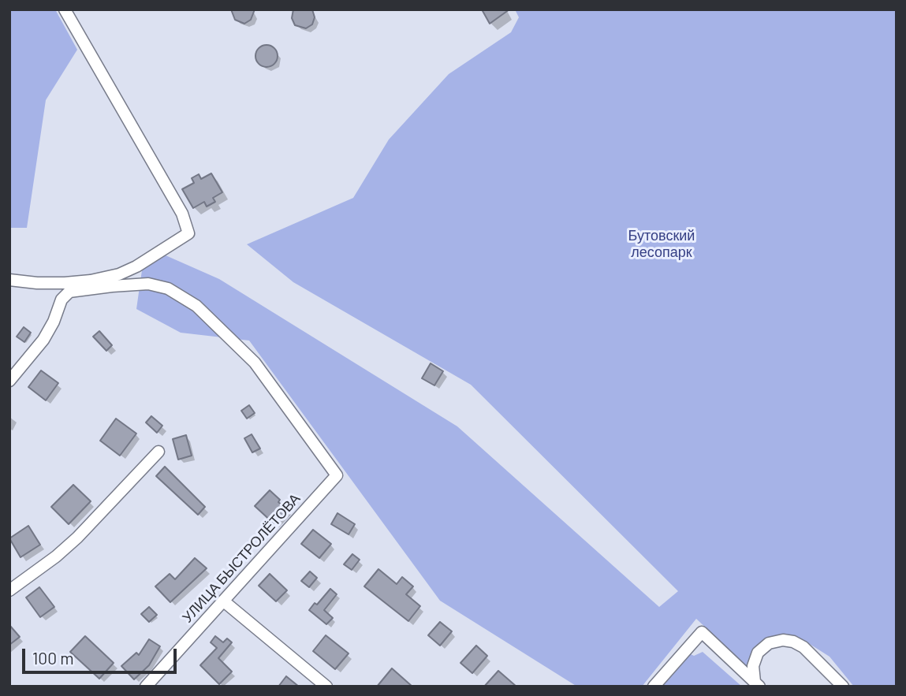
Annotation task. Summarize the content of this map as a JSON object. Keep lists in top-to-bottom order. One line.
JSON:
{"streets":{"street":["УЛИЦА БЫСТРОЛЁТОВА"]},"parks":["Бутовский лесопарк"],"scale_bar":"100 m"}
